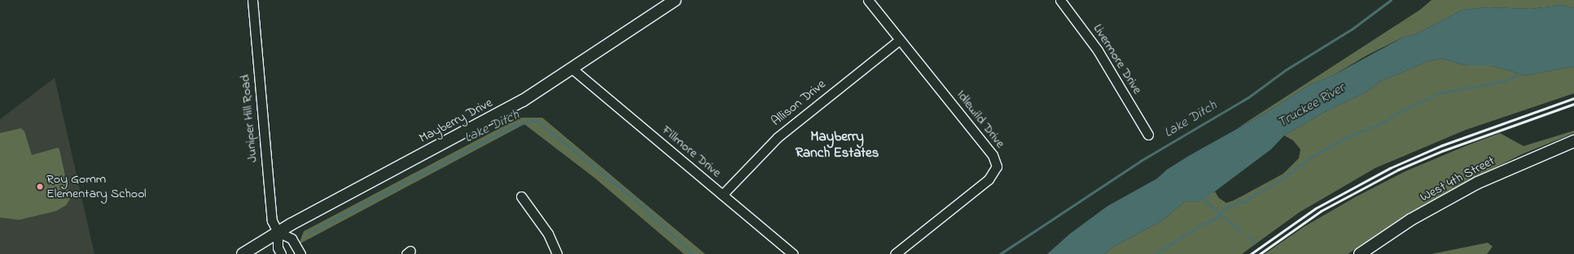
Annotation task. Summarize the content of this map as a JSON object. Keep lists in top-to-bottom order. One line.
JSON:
{"streets":{"main road":["Mayberry Drive","West 4th Street"],"street":["Livermore Drive","Allison Drive","Juniper Hill Road","Idlewild Drive","Fillmore Drive"]},"crossings":[["Allison Drive","Idlewild Drive"],["Allison Drive","Fillmore Drive"],["Juniper Hill Road","Mayberry Drive"],["Mayberry Drive","Fillmore Drive"]],"districts":["Mayberry Ranch Estates"],"water":["Truckee River","Lake Ditch"],"places":["Roy Gomm Elementary School"]}
